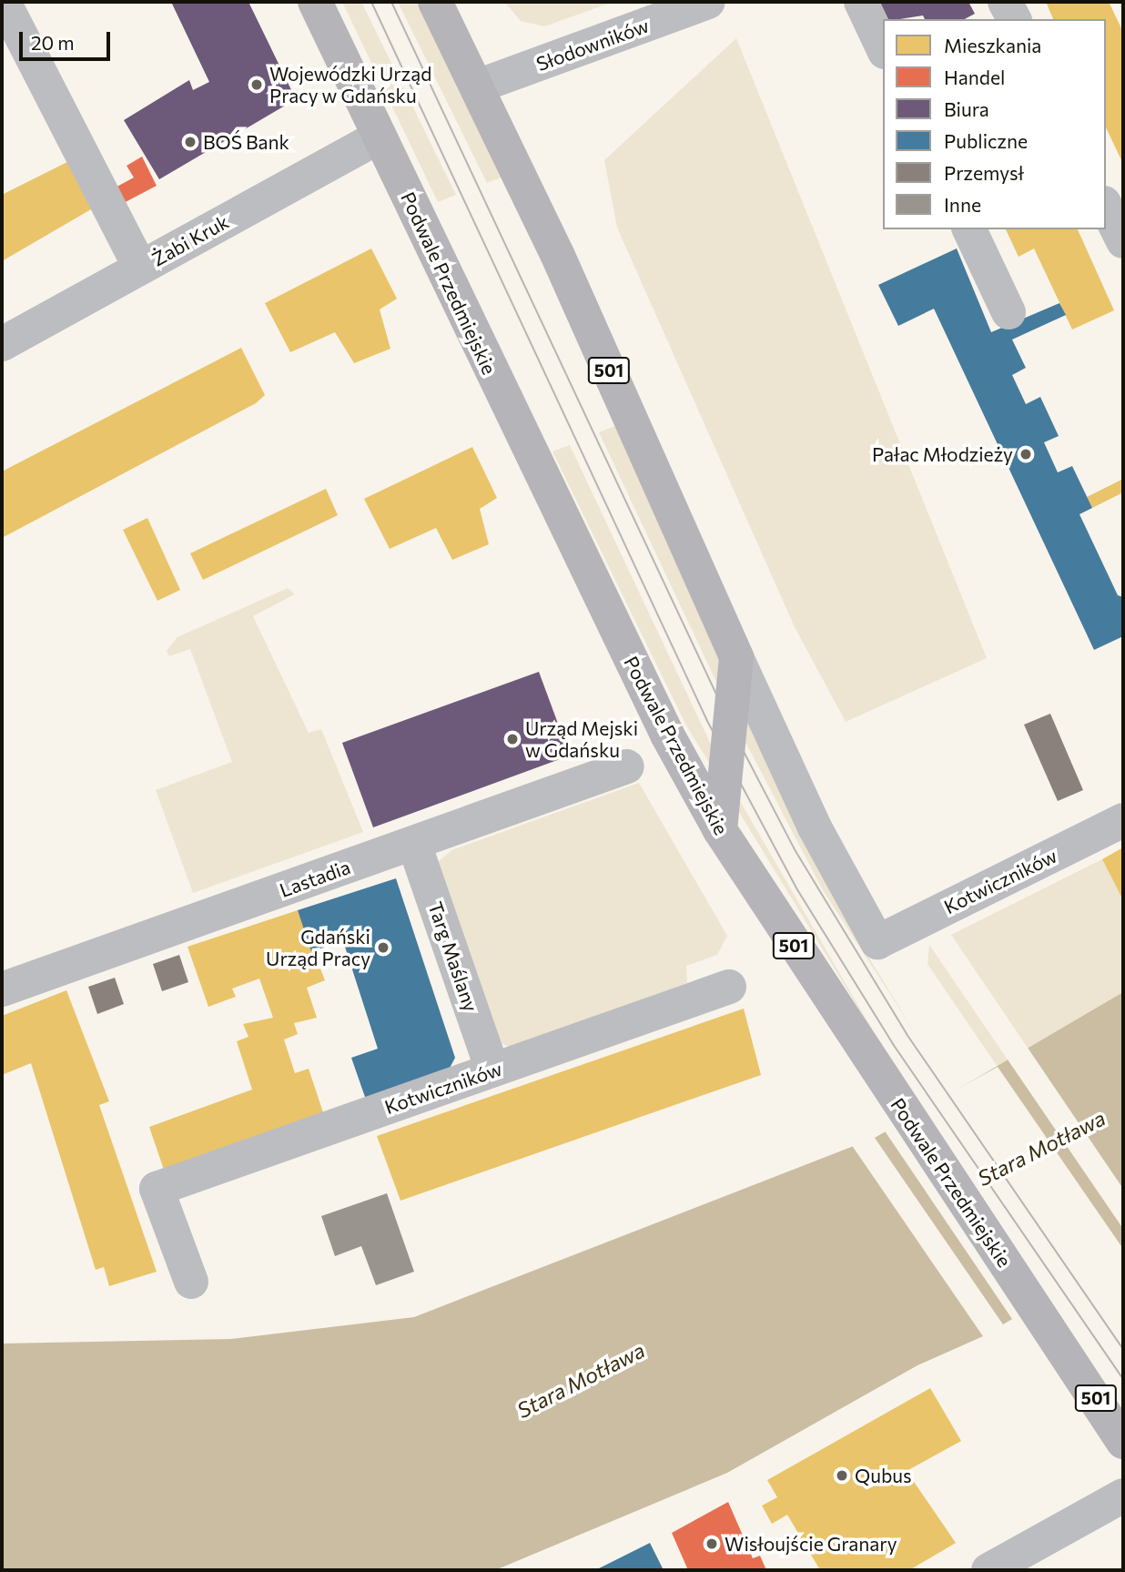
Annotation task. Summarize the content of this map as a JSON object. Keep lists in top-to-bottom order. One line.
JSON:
{"streets":{"main road":["Podwale Przedmiejskie","501"],"street":["Słodowników","Żabi Kruk","Lastadia","Kotwiczników","Targ Maślany"]},"crossings":[["Słodowników","501"],["Żabi Kruk","Podwale Przedmiejskie"],["501","Kotwiczników"],["Lastadia","Targ Maślany"],["Kotwiczników","Targ Maślany"]],"water":["Stara Motława"],"places":["Wojewódzki Urząd Pracy w Gdańsku","BOŚ Bank","Pałac Młodzieży","Urząd Mejski w Gdańsku","Gdański Urząd Pracy","Qubus","Wisłoujście Granary"],"legend":["Mieszkania","Handel","Biura","Publiczne","Przemysł","Inne"],"scale_bar":"20 m"}
